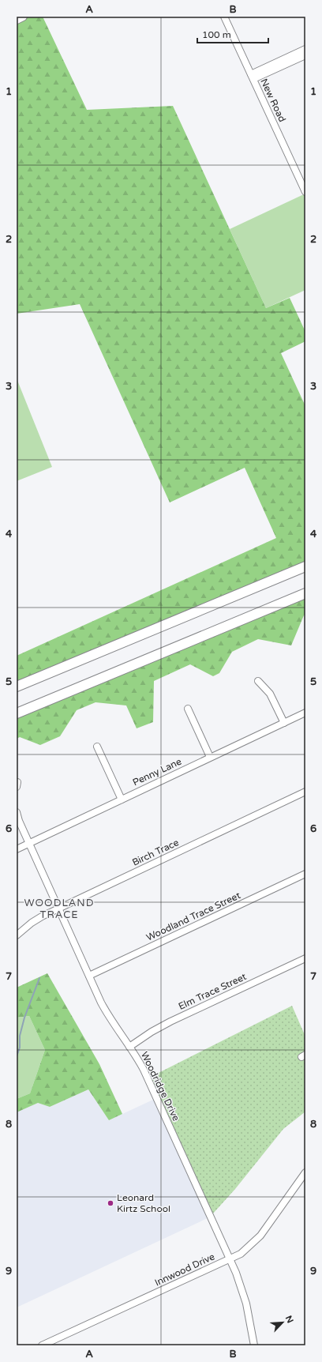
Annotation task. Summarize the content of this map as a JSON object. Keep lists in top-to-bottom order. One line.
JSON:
{"streets":{"street":["New Road","Penny Lane","Birch Trace","Woodland Trace Street","Elm Trace Street","Woodridge Drive","Innwood Drive"]},"crossings":[["Penny Lane","Woodridge Drive"],["Birch Trace","Woodridge Drive"],["Woodland Trace Street","Woodridge Drive"],["Elm Trace Street","Woodridge Drive"],["Woodridge Drive","Innwood Drive"]],"districts":["WOODLAND TRACE"],"places":["Leonard Kirtz School"],"scale_bar":"100 m","north":"top right","grid":{"columns":["A","B"],"rows":["1","2","3","4","5","6","7","8","9"]}}
